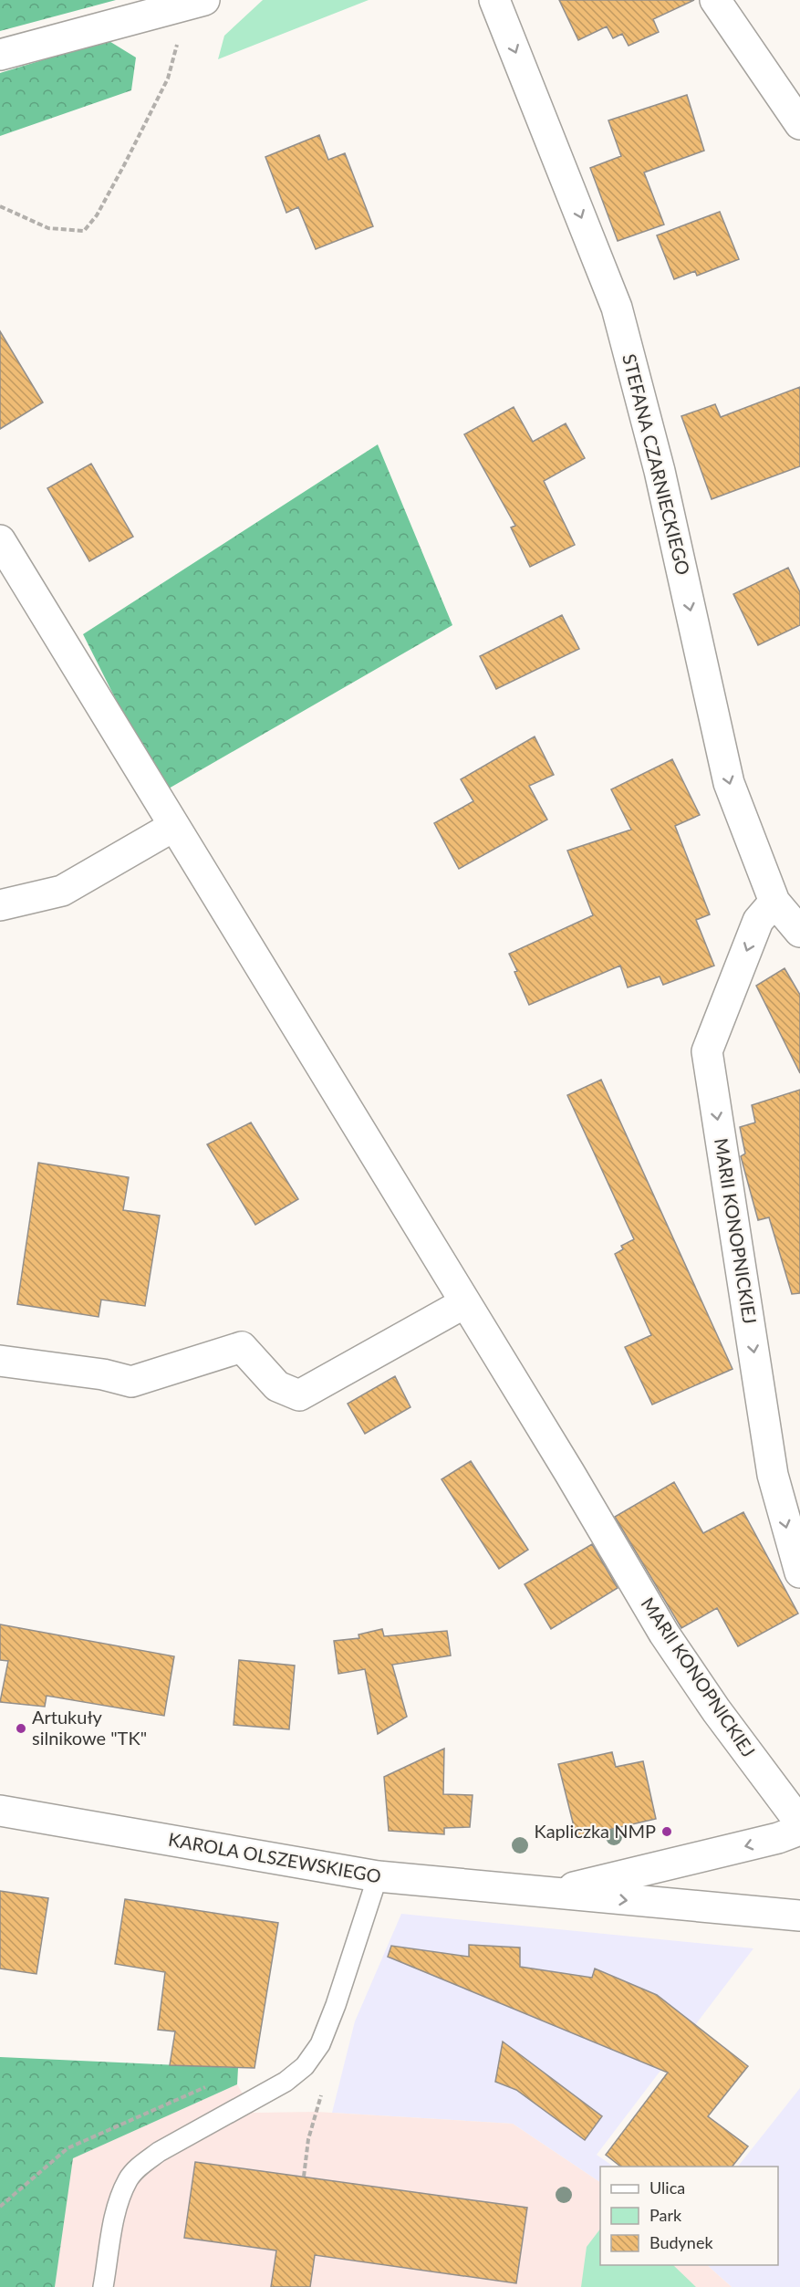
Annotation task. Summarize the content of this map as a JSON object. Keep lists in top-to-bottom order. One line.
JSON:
{"streets":{"street":["STEFANA CZARNIECKIEGO","MARII KONOPNICKIEJ","KAROLA OLSZEWSKIEGO"]},"crossings":[["STEFANA CZARNIECKIEGO","MARII KONOPNICKIEJ"]],"one_way":["STEFANA CZARNIECKIEGO"],"places":["Artukuły silnikowe \"TK\"","Kapliczka NMP"],"legend":["Ulica","Park","Budynek"]}
